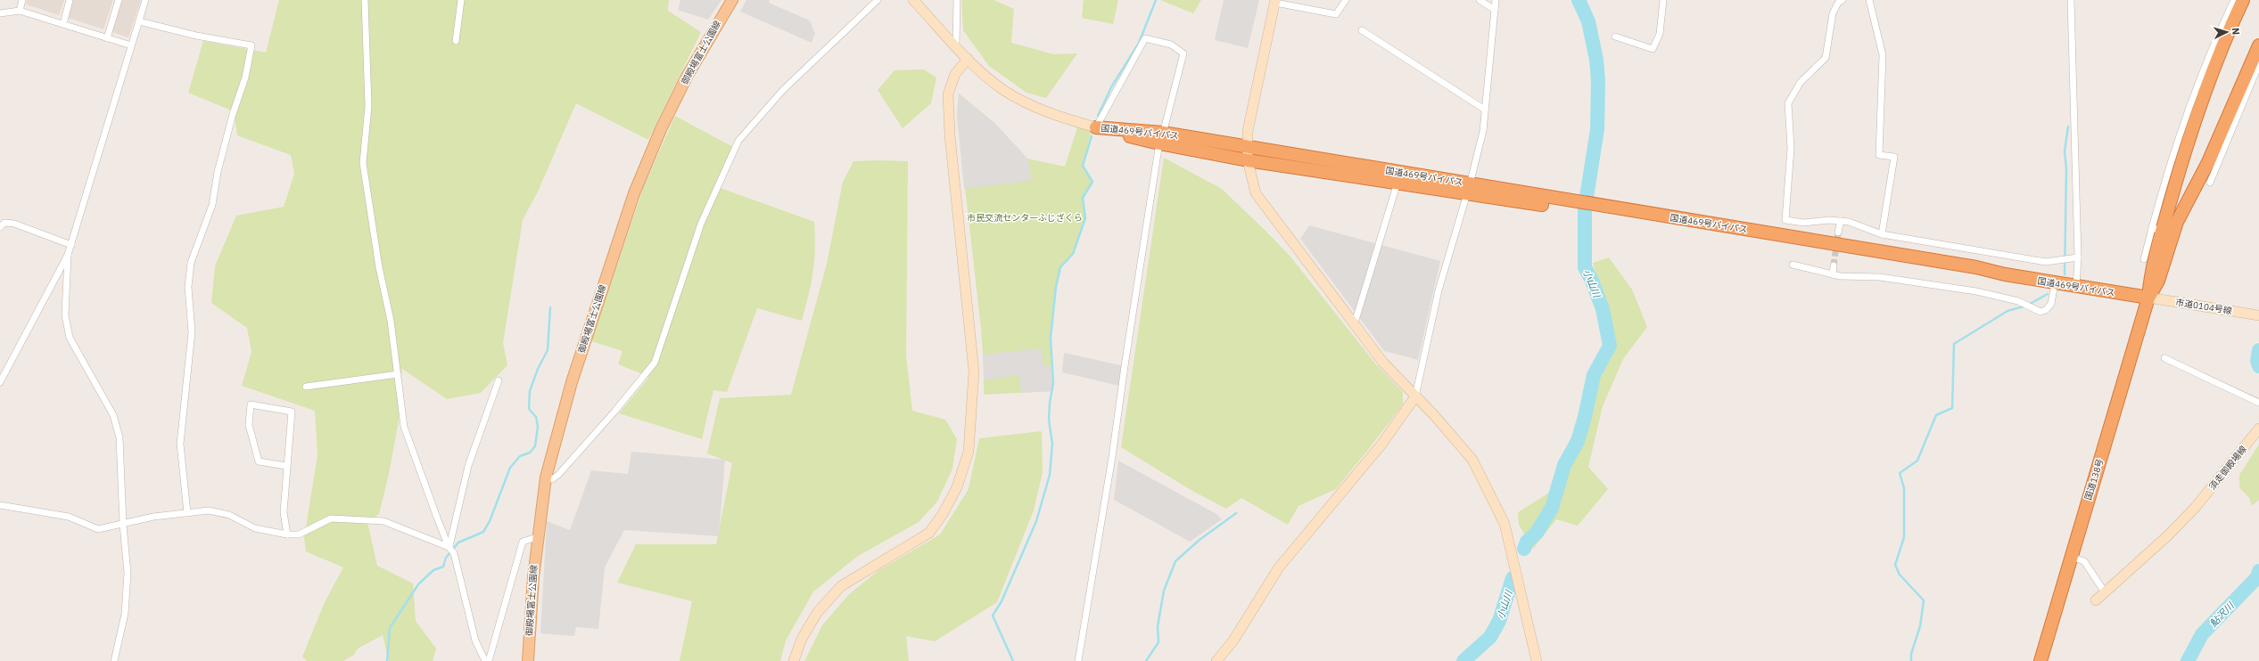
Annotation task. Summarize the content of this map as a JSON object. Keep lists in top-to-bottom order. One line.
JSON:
{"streets":{"highway":["国道469号バイパス","国道138号"],"main road":["御殿場富士公園線"],"street":["市道0104号線","須走御殿場線"]},"crossings":[["国道469号バイパス","市道0104号線"],["国道469号バイパス","国道138号"],["市道0104号線","国道138号"]],"water":["小山川","鮎沢川"],"parks":["市民交流センターふじざくら"],"north":"right"}
